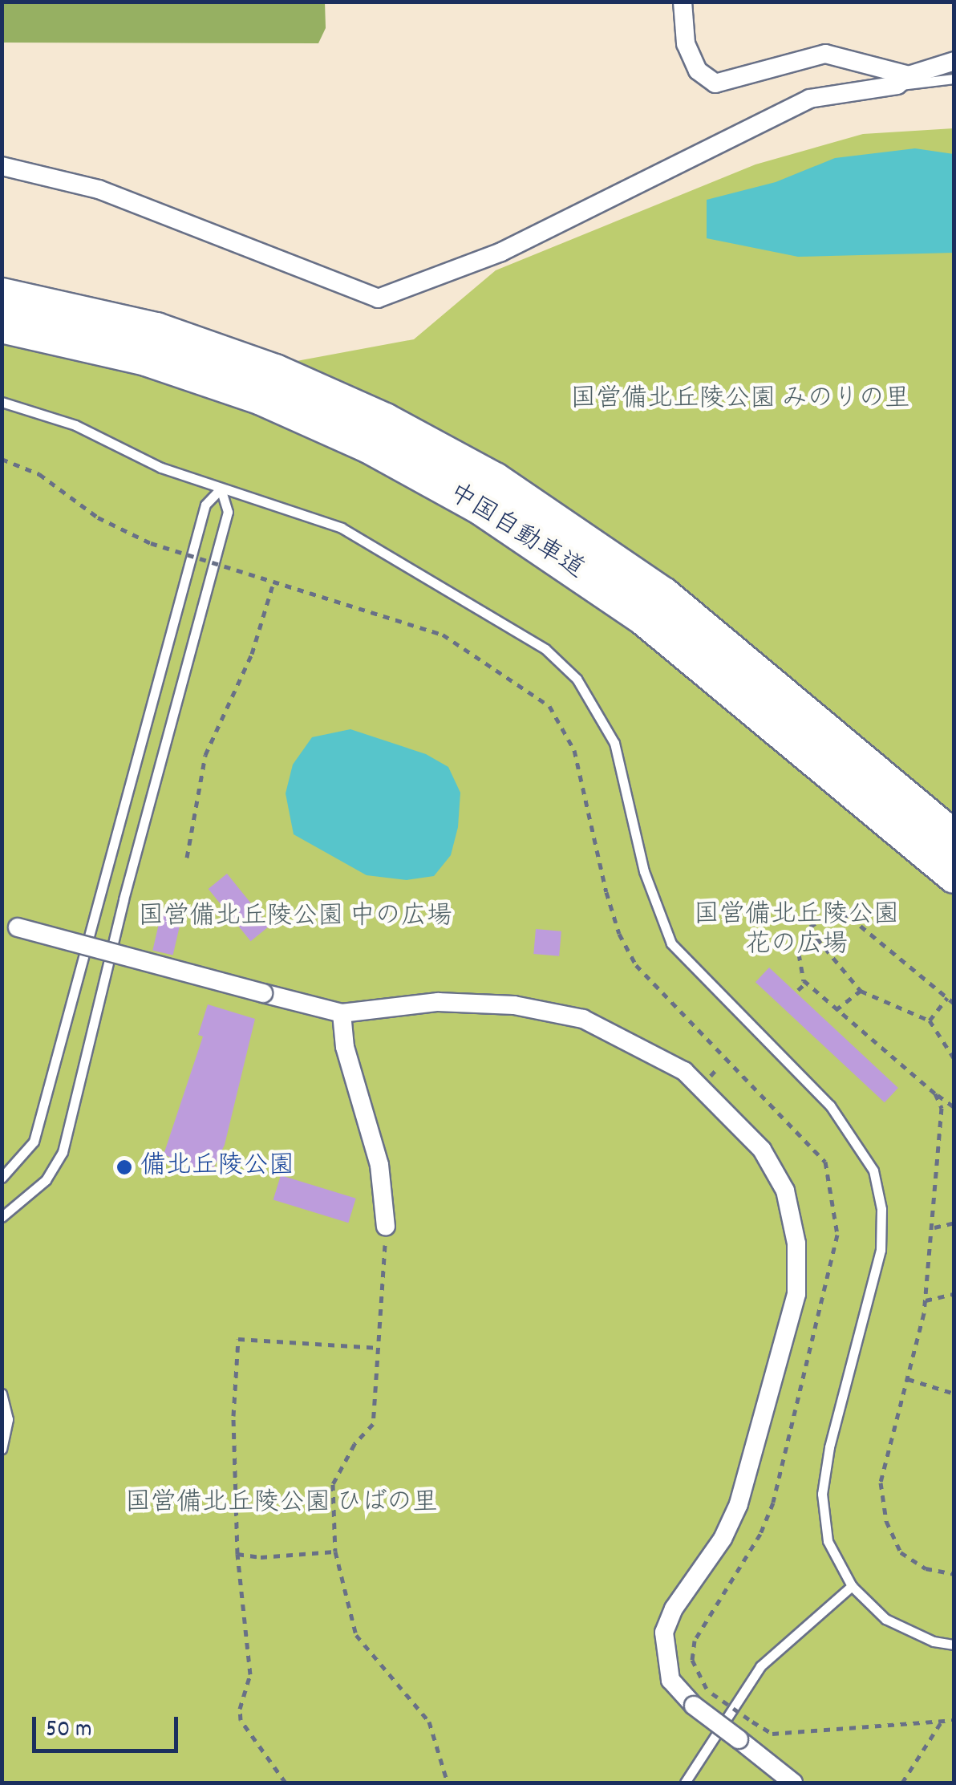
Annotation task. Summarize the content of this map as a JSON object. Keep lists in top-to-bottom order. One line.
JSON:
{"streets":{"highway":["中国自動車道"]},"parks":["国営備北丘陵公園 みのりの里","国営備北丘陵公園 花の広場","国営備北丘陵公園 中の広場","国営備北丘陵公園 ひばの里"],"places":["備北丘陵公園"],"scale_bar":"50 m"}
